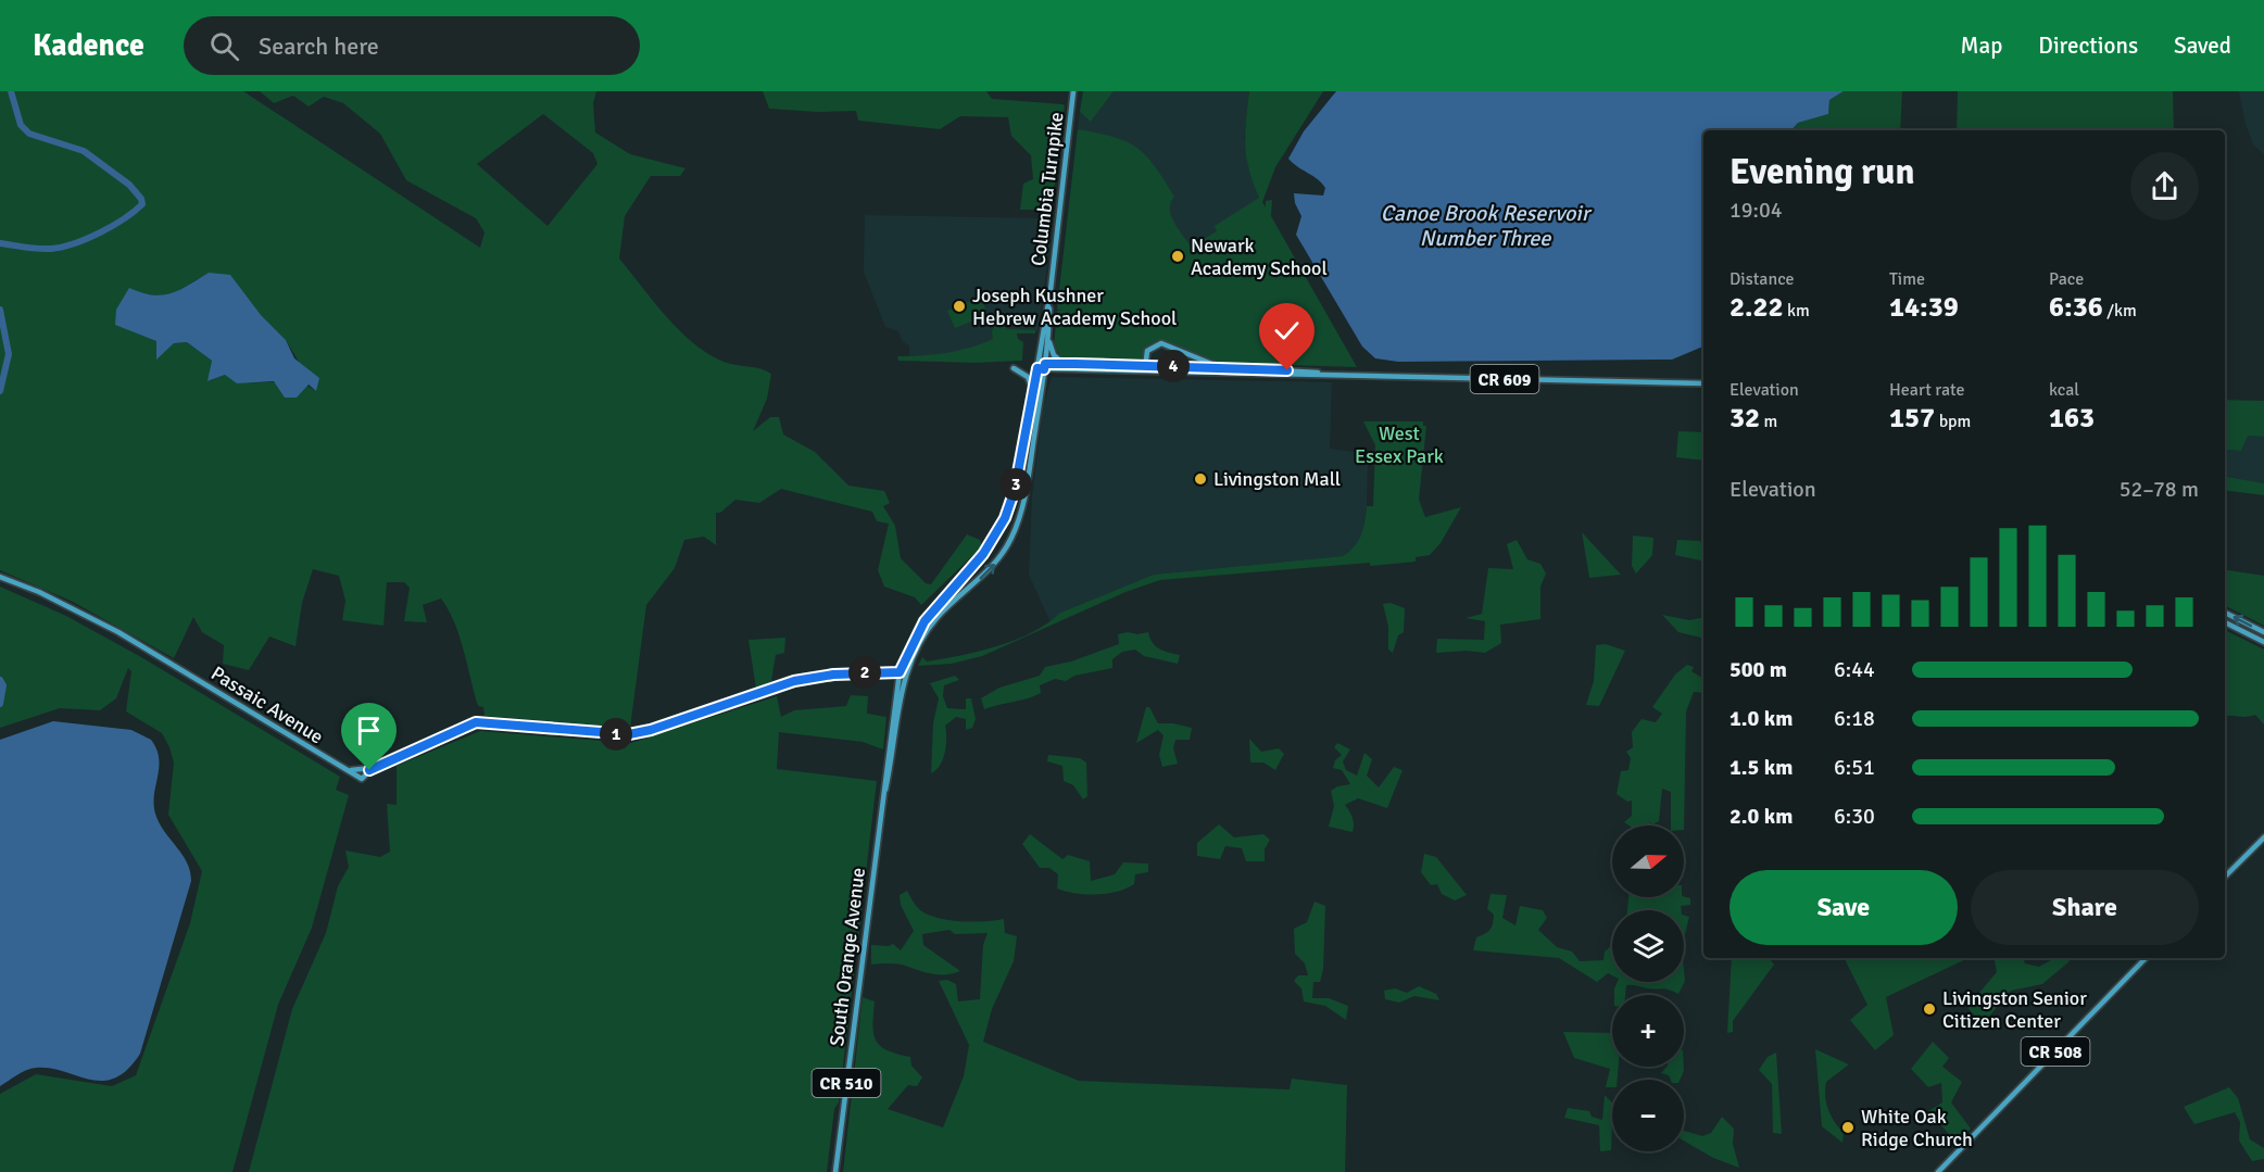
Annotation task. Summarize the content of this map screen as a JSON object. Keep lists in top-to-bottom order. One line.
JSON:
{"streets":{"main road":["Columbia Turnpike","CR 609","Passaic Avenue","South Orange Avenue","CR 508","CR 510"]},"crossings":[["Columbia Turnpike","CR 609"],["Columbia Turnpike","Passaic Avenue"],["Columbia Turnpike","South Orange Avenue"]],"water":["Canoe Brook Reservoir Number Three"],"parks":["West Essex Park"],"places":["Newark Academy School","Joseph Kushner Hebrew Academy School","Livingston Mall","Livingston Senior Citizen Center","White Oak Ridge Church"],"north":"right","page":{"header":"Kadence","search":"Search here","nav":["Map","Directions","Saved"],"heading":["Evening run","19:04"],"stats":[["Distance","2.22 km"],["Time","14:39"],["Pace","6:36 /km"],["Elevation","32 m"],["Heart rate","157 bpm"],["kcal","163"]],"pins":["4","3","2","1"],"chart":["Elevation","52–78 m"],"list":[{"name":"500 m","note":"6:44"},{"name":"1.0 km","note":"6:18"},{"name":"1.5 km","note":"6:51"},{"name":"2.0 km","note":"6:30"}],"map_buttons":["+","−"],"buttons":["Save","Share"]}}
